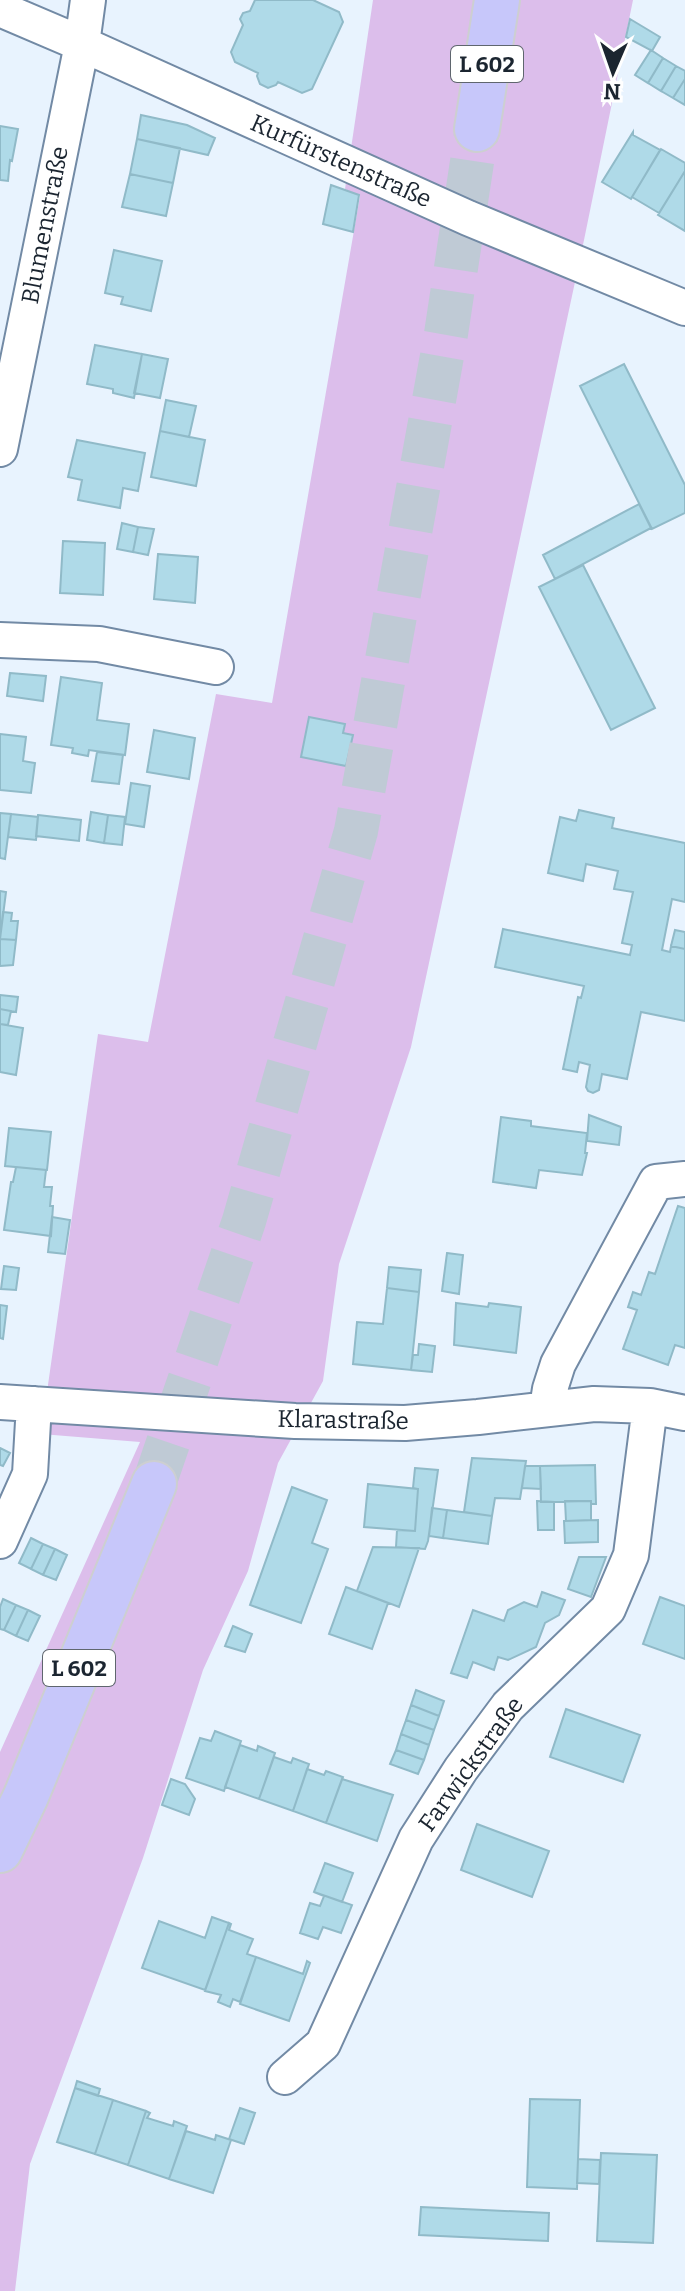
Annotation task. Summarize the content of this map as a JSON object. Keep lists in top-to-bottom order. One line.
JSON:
{"streets":{"main road":["L 602"],"street":["Kurfürstenstraße","Blumenstraße","Klarastraße","Farwickstraße"]},"crossings":[["Kurfürstenstraße","Blumenstraße"],["Klarastraße","Farwickstraße"]],"north":"bottom"}
